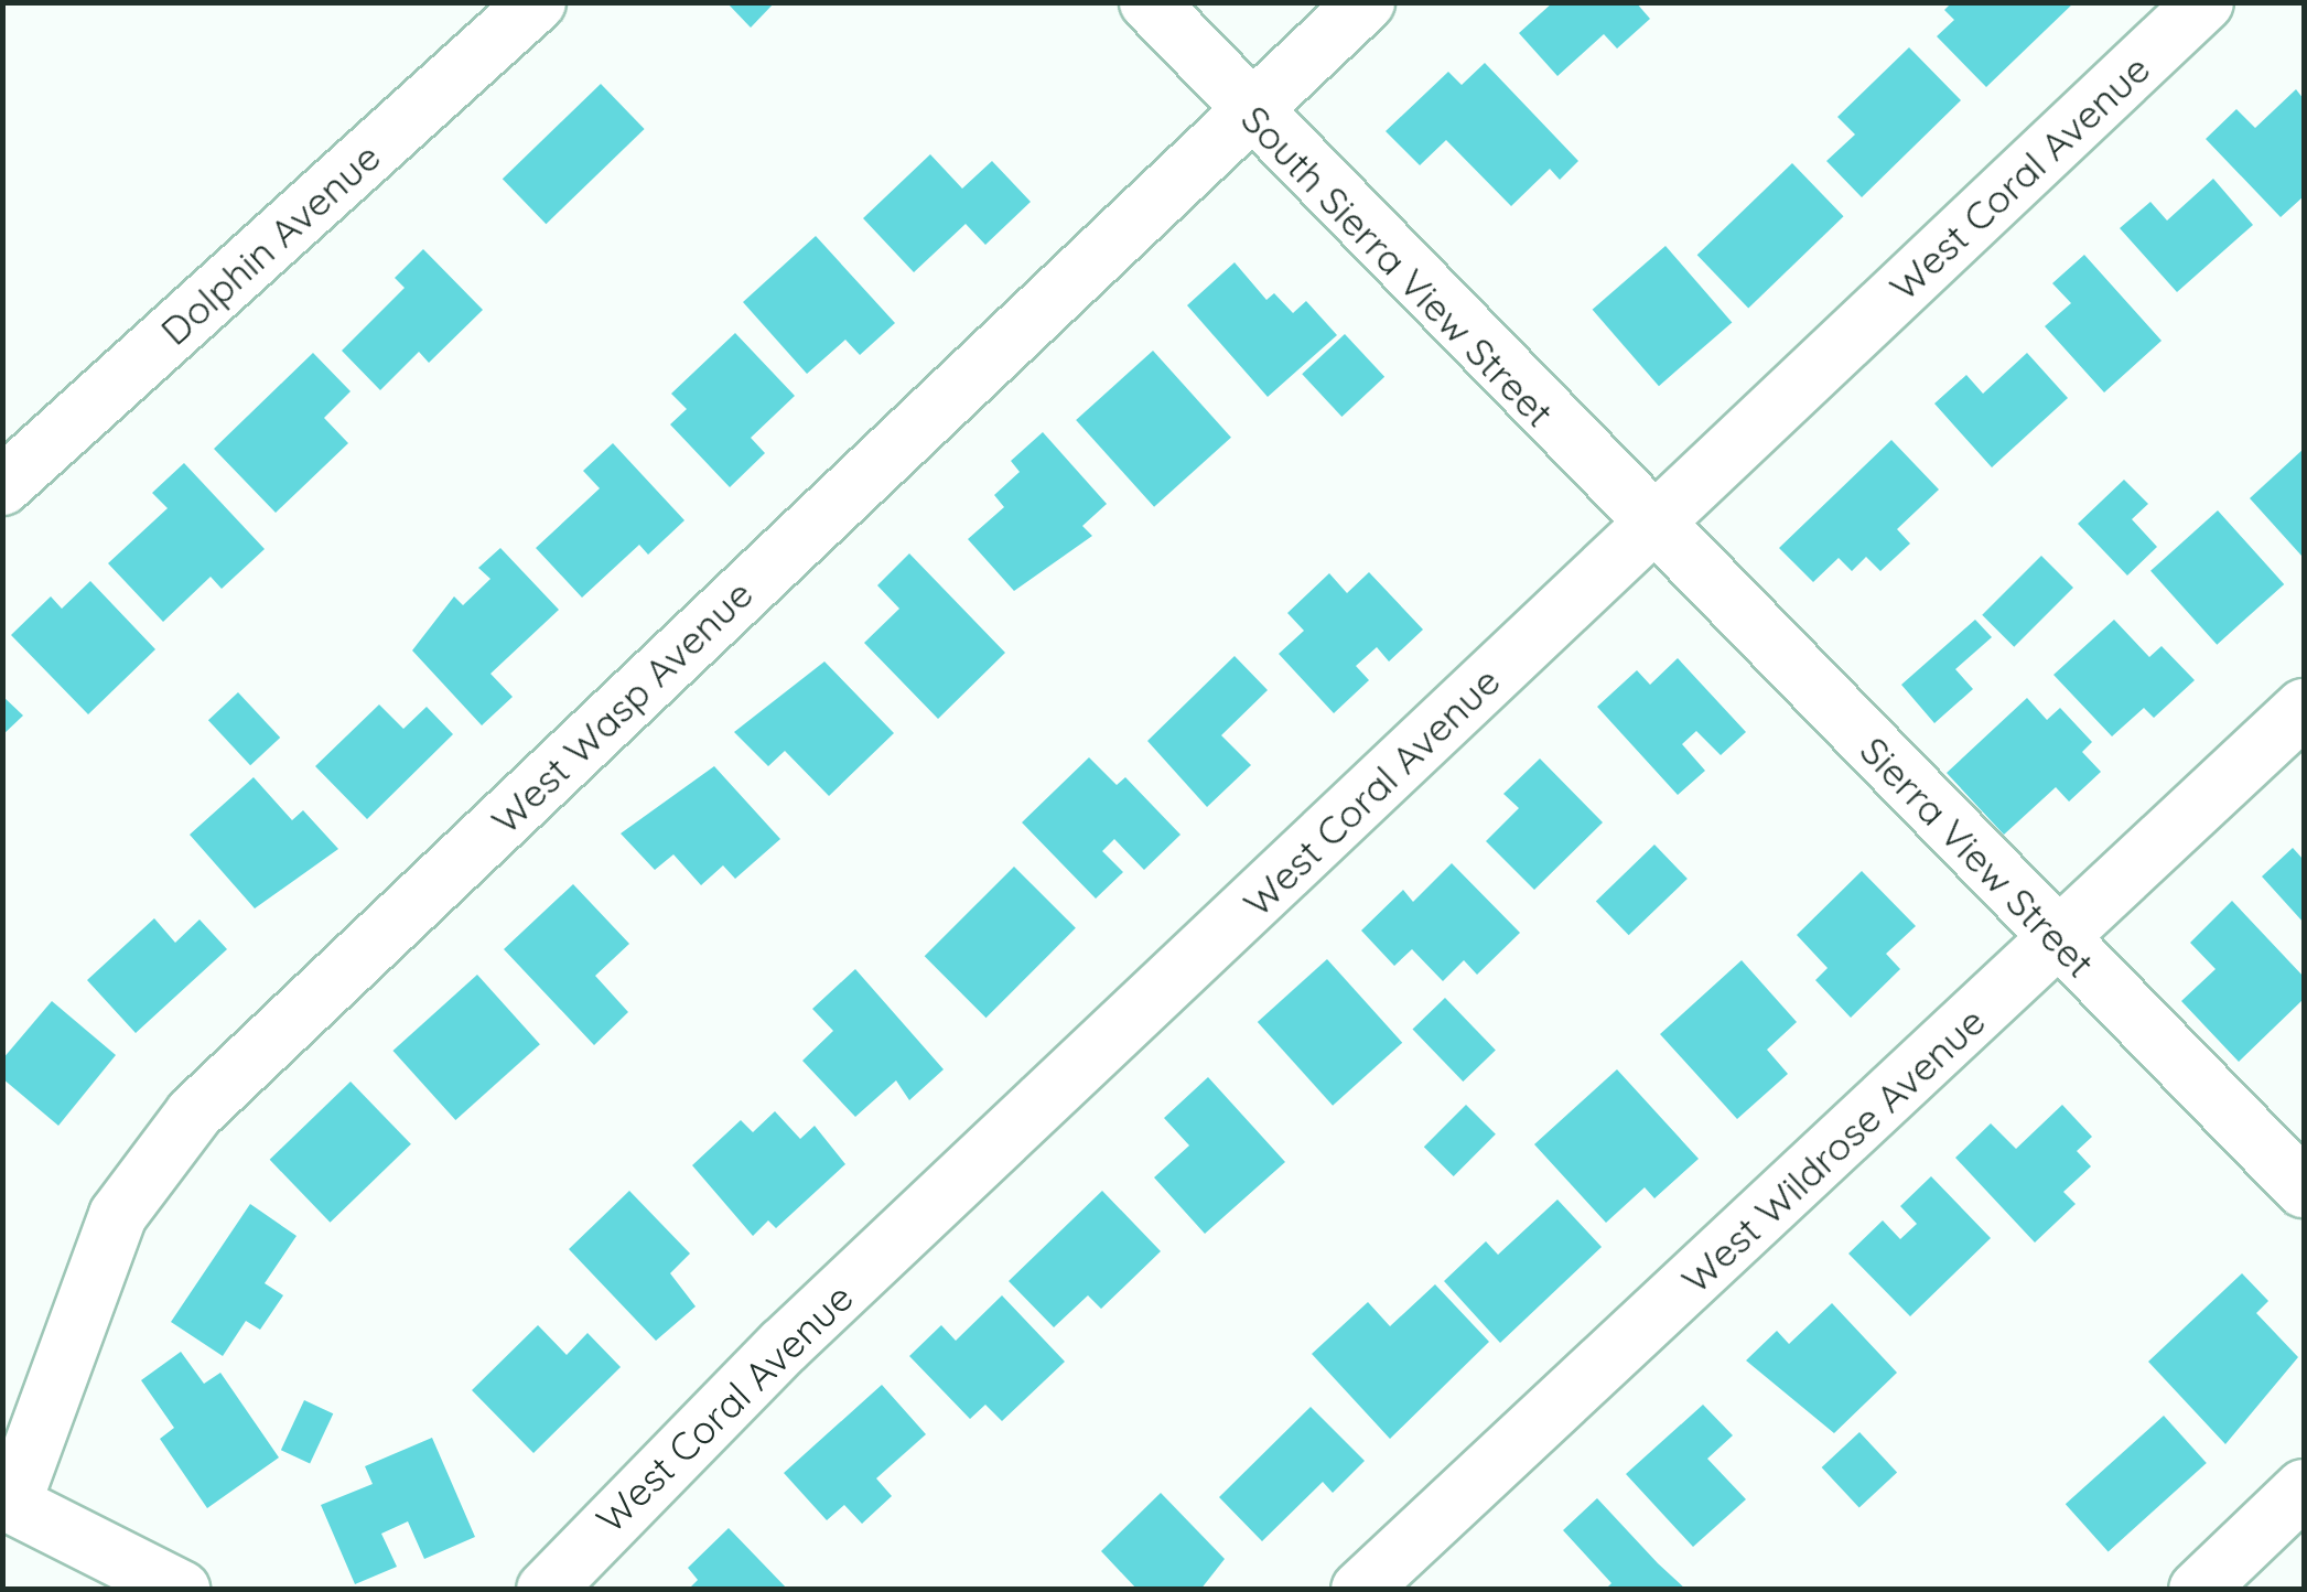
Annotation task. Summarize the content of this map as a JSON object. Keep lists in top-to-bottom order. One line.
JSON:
{"streets":{"street":["West Coral Avenue","Dolphin Avenue","South Sierra View Street","West Wasp Avenue","Sierra View Street","West Wildrose Avenue"]},"crossings":[["West Coral Avenue","South Sierra View Street"],["West Coral Avenue","Sierra View Street"],["South Sierra View Street","West Wasp Avenue"],["South Sierra View Street","Sierra View Street"],["Sierra View Street","West Wildrose Avenue"]]}
